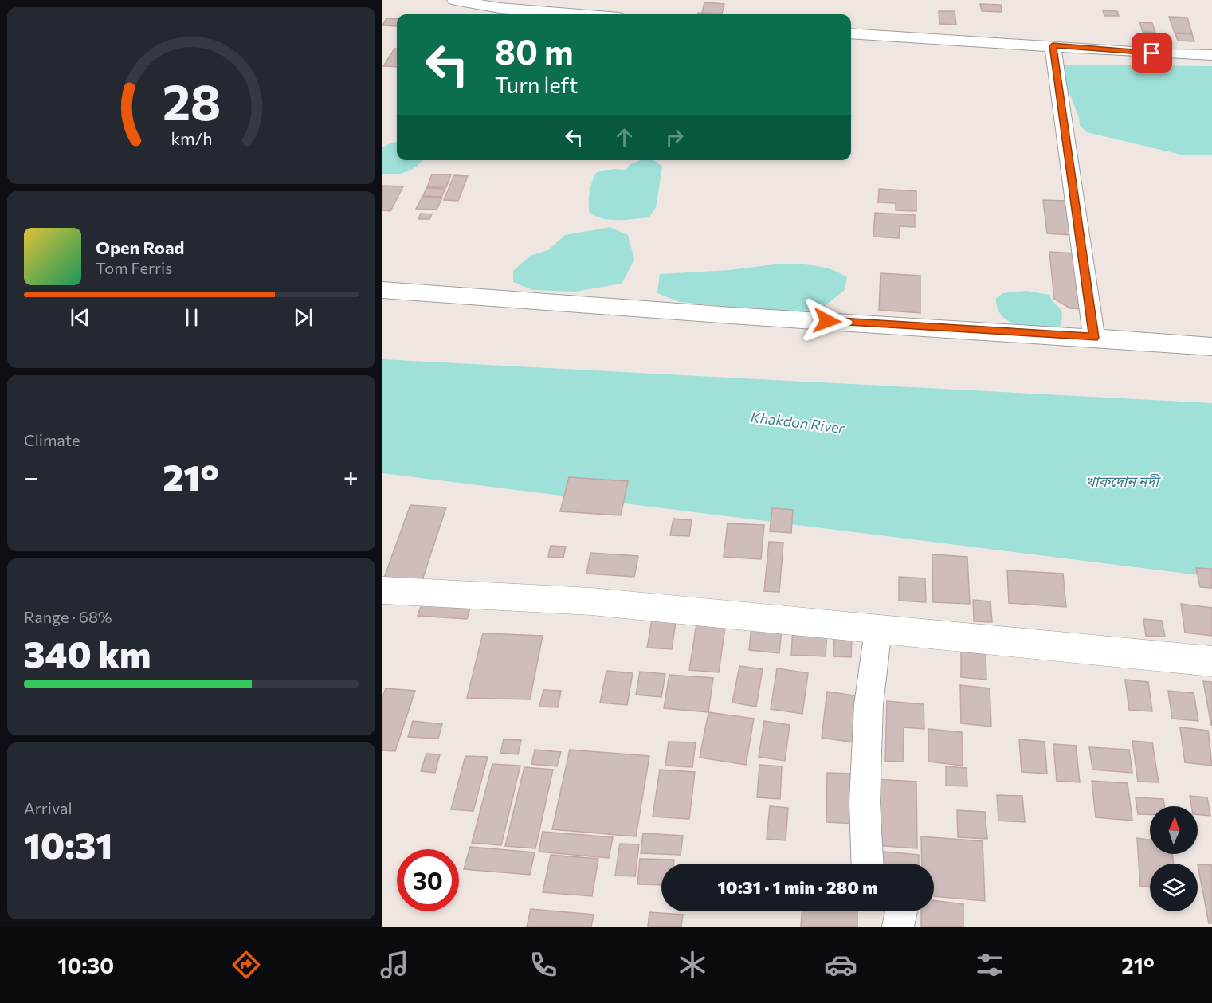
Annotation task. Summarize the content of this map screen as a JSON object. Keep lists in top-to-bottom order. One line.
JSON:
{"water":["Khakdon River","খাকদোন নদী"],"north":"top","page":{"turn":["80 m","Turn left"],"song":["Open Road","Tom Ferris"],"tile":["Climate",["Range · 68%","340 km"],["Arrival","10:31"]],"heat":["−","21°","+"],"limit":"30","trip":"10:31 · 1 min · 280 m","tabs":["10:30","21°"],"gauge":["28","km/h"]}}
